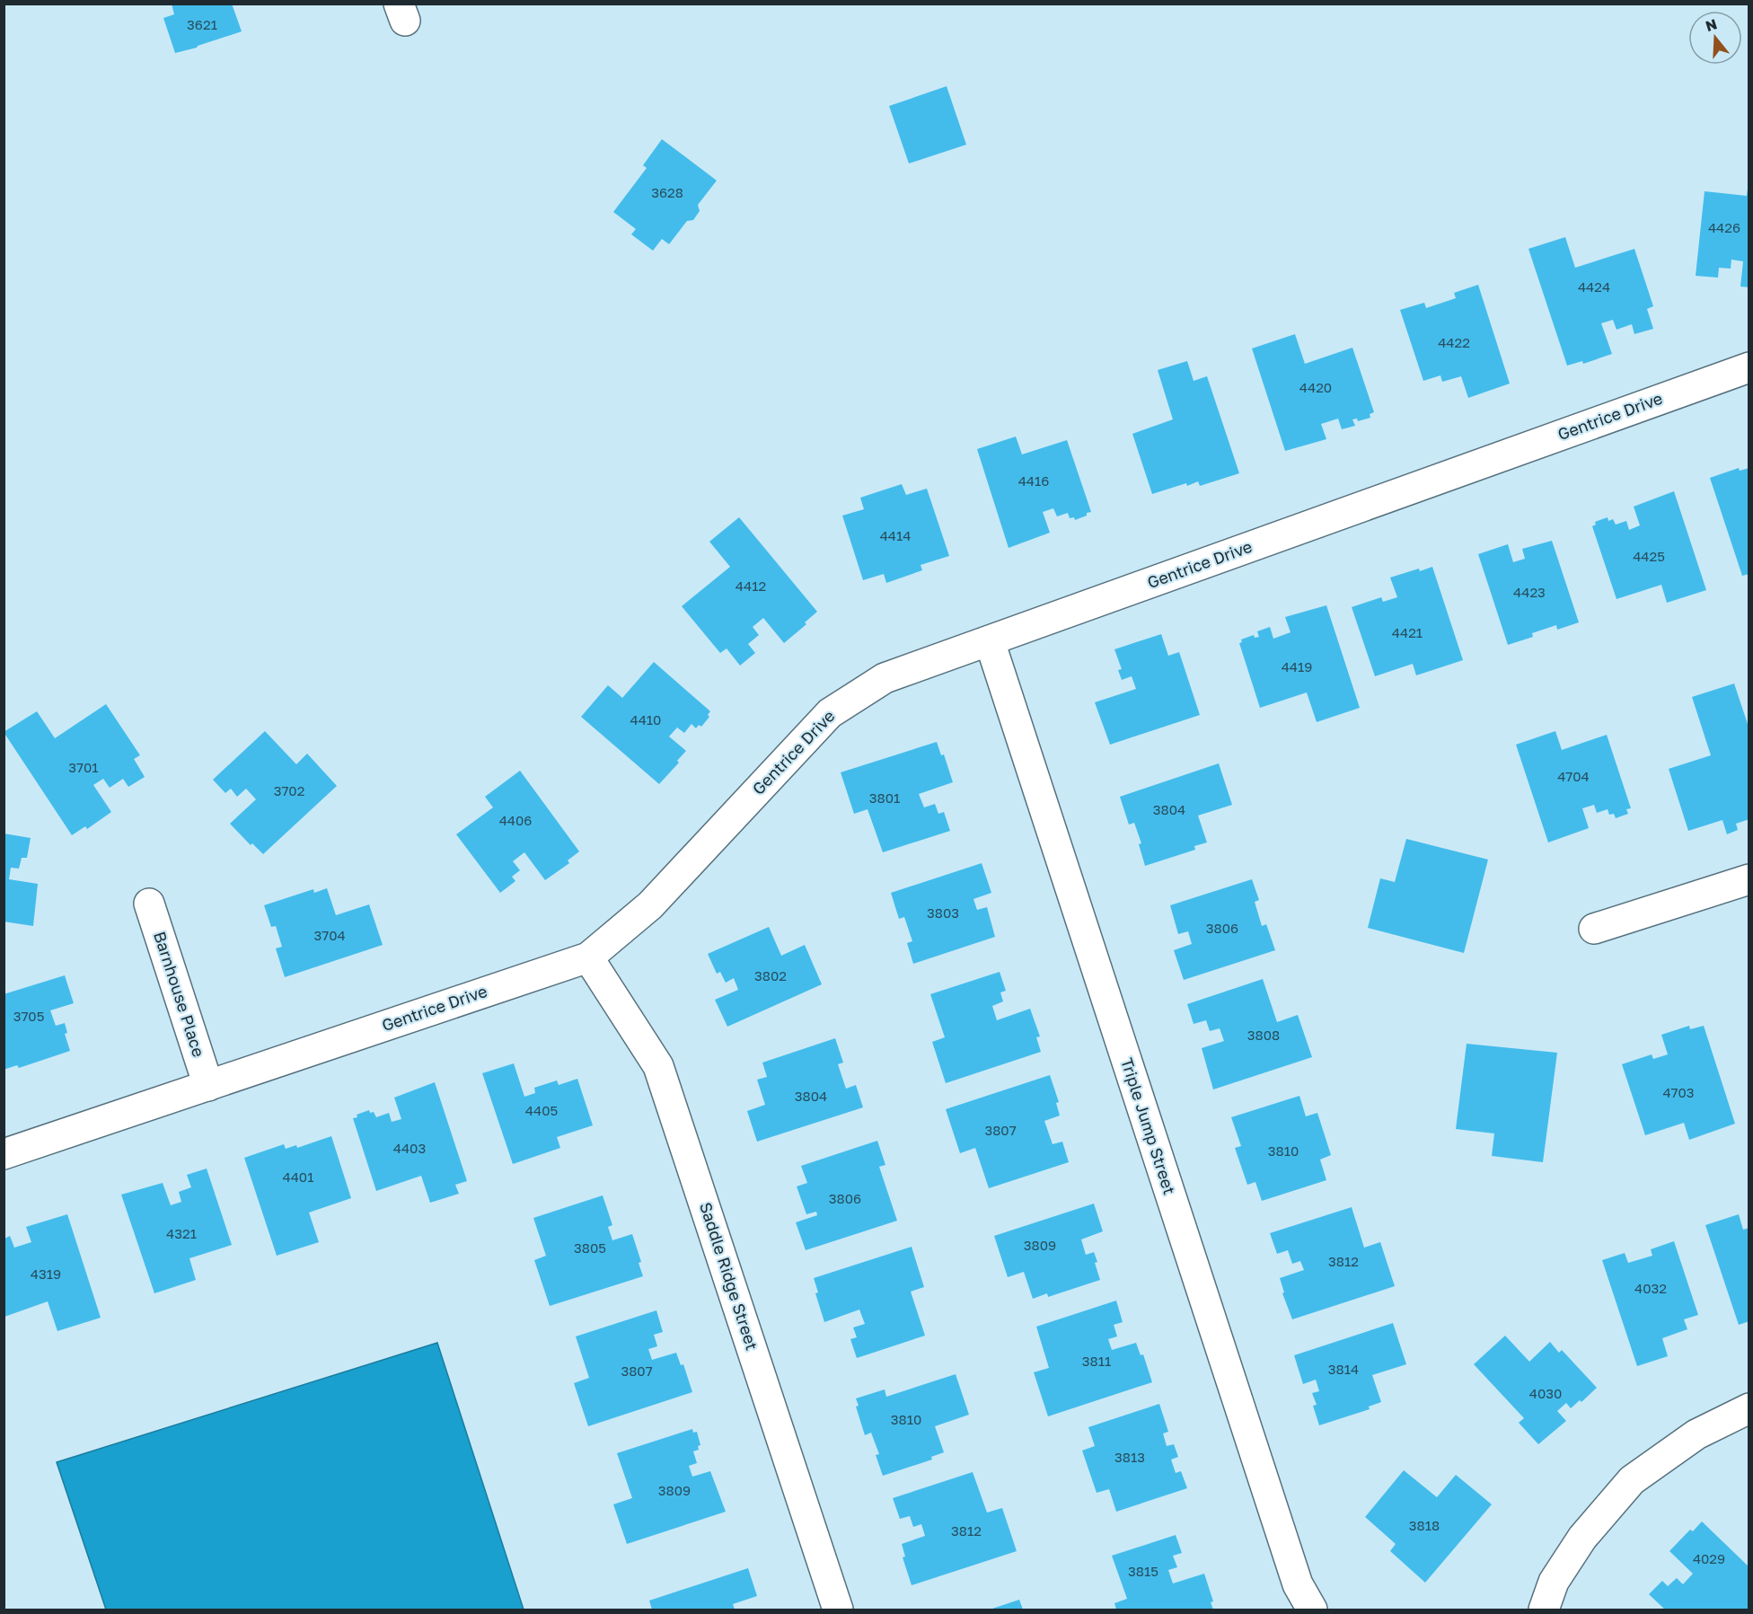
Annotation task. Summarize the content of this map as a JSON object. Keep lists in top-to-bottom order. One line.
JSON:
{"streets":{"street":["Gentrice Drive","Barnhouse Place","Triple Jump Street","Saddle Ridge Street"]},"crossings":[["Gentrice Drive","Barnhouse Place"],["Gentrice Drive","Triple Jump Street"],["Gentrice Drive","Saddle Ridge Street"]],"house_numbers":["3621","3628","4426","4424","4422","4420","4416","4414","4425","4412","4423","4421","4419","4410","3701","4704","3702","3801","3804","4406","3803","3806","3704","3802","3705","3808","4703","3804","4405","3807","4403","3810","4401","3806","4321","3809","3805","3812","4319","4032","3811","3814","3807","4030","3810","3813","3809","3818","3812","4029","3815"],"north":"top"}
